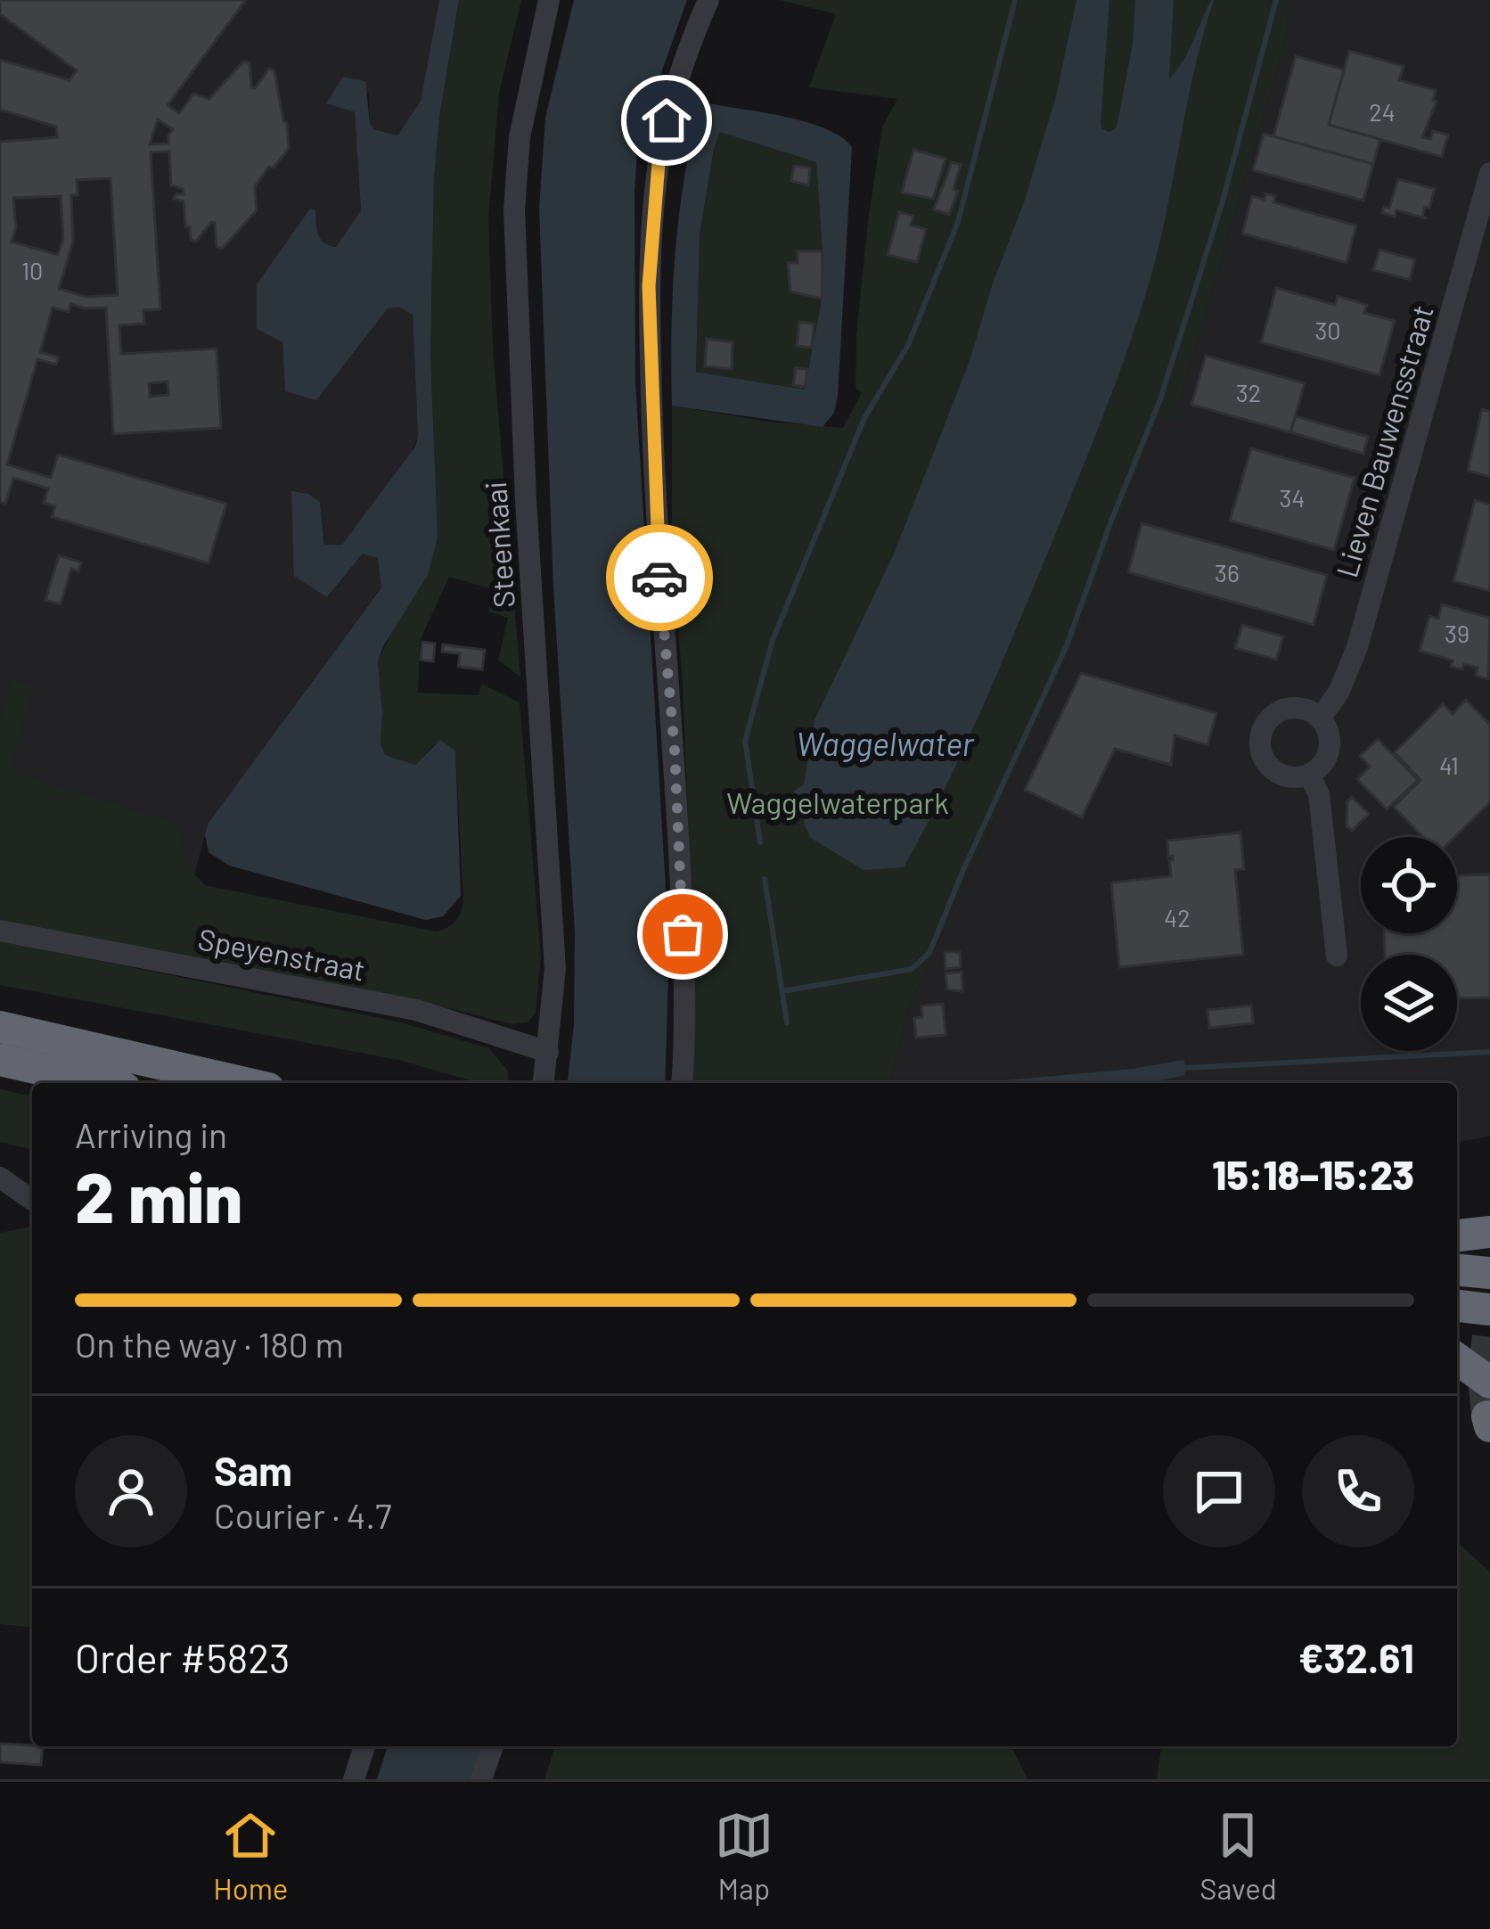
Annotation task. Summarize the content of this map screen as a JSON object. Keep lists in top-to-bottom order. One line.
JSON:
{"streets":{"street":["Lieven Bauwensstraat","Steenkaai","Speyenstraat"]},"crossings":[["Steenkaai","Speyenstraat"]],"water":["Waggelwater"],"parks":["Waggelwaterpark"],"house_numbers":["24","10","30","32","34","36","39","41","42"],"page":{"heading":["2 min","Arriving in","15:18–15:23"],"panel":["Sam","Courier · 4.7","Order #5823","€32.61"],"bar":"On the way · 180 m","tabs":["Home","Map","Saved"]}}
